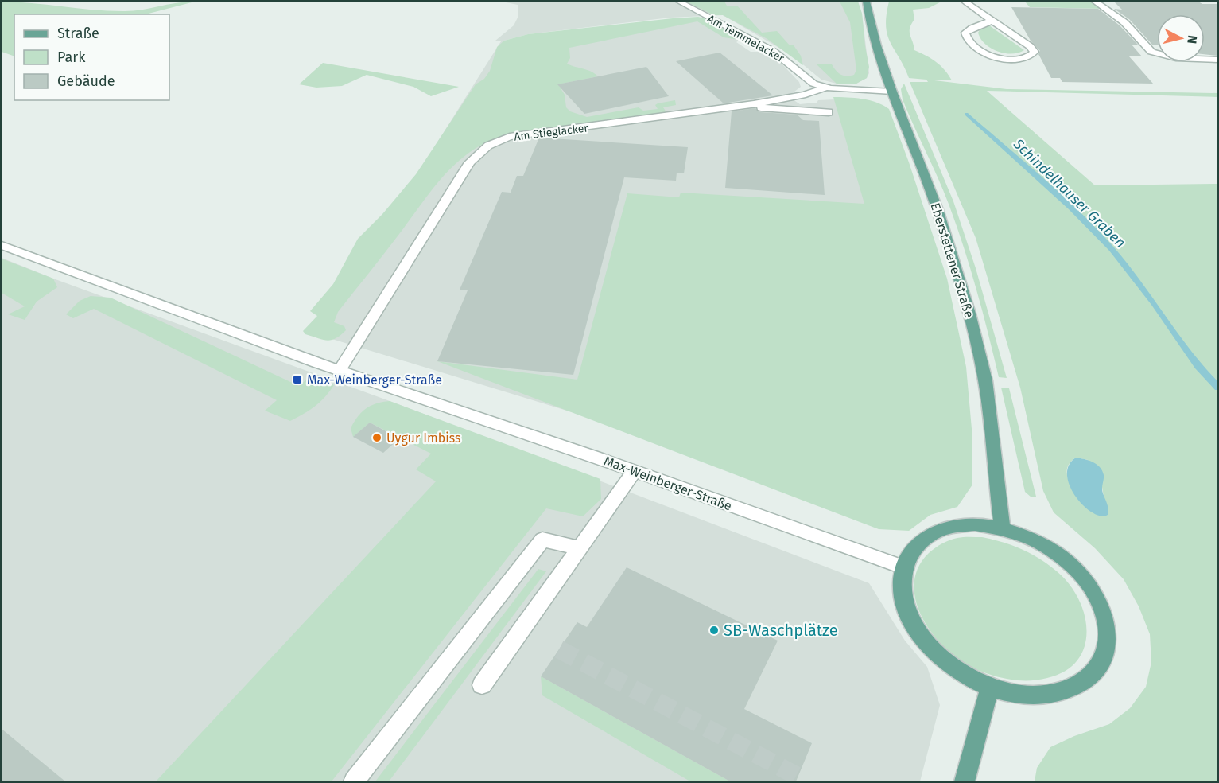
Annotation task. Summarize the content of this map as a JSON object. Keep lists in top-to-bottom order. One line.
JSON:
{"streets":{"main road":["Eberstettener Straße"],"street":["Am Temmelacker","Am Stieglacker","Max-Weinberger-Straße"]},"crossings":[["Am Temmelacker","Am Stieglacker"],["Am Temmelacker","Eberstettener Straße"],["Am Stieglacker","Max-Weinberger-Straße"]],"water":["Schindelhauser Graben"],"places":{"transit":["Max-Weinberger-Straße"],"other":["Uygur Imbiss","SB-Waschplätze"]},"legend":["Straße","Park","Gebäude"],"north":"right"}
